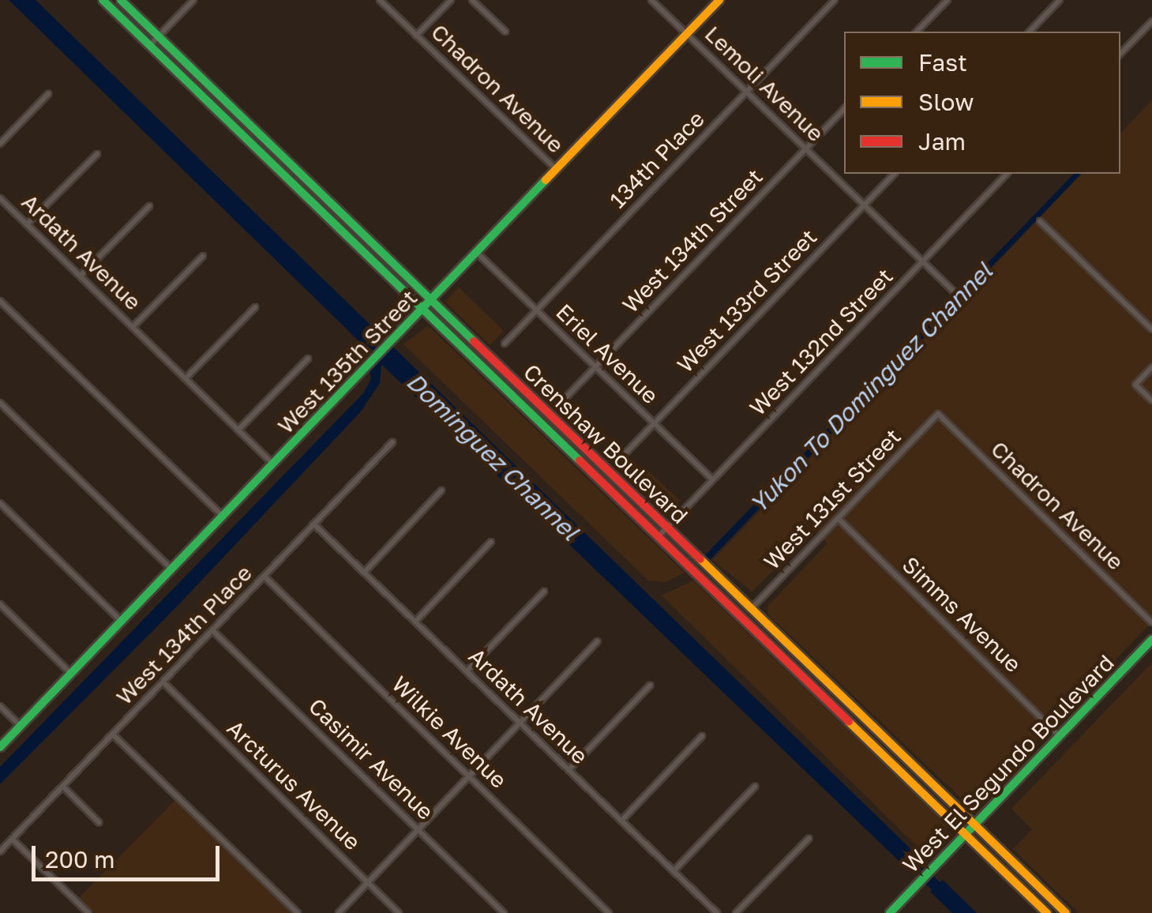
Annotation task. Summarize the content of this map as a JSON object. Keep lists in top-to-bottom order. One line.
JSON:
{"streets":{"main road":["West 135th Street","Crenshaw Boulevard","West El Segundo Boulevard"],"street":["Lemoli Avenue","Chadron Avenue","134th Place","West 134th Street","Ardath Avenue","West 133rd Street","West 132nd Street","Eriel Avenue","West 131st Street","Simms Avenue","West 134th Place","Wilkie Avenue","Casimir Avenue","Arcturus Avenue"]},"crossings":[["Lemoli Avenue","134th Place"],["Lemoli Avenue","West 134th Street"],["Lemoli Avenue","West 133rd Street"],["Lemoli Avenue","West 132nd Street"],["Lemoli Avenue","West 135th Street"],["Chadron Avenue","West 135th Street"],["Chadron Avenue","West 131st Street"],["134th Place","Eriel Avenue"],["West 134th Street","Eriel Avenue"],["Ardath Avenue","West 135th Street"],["Ardath Avenue","West 134th Place"],["West 133rd Street","Eriel Avenue"],["West 132nd Street","Eriel Avenue"],["West 132nd Street","Crenshaw Boulevard"],["Eriel Avenue","West 135th Street"],["West 135th Street","Crenshaw Boulevard"],["Crenshaw Boulevard","West 131st Street"],["Crenshaw Boulevard","West El Segundo Boulevard"],["West 131st Street","Simms Avenue"],["Simms Avenue","West El Segundo Boulevard"],["West 134th Place","Wilkie Avenue"],["West 134th Place","Casimir Avenue"],["West 134th Place","Arcturus Avenue"]],"water":["Yukon To Dominguez Channel","Dominguez Channel"],"legend":["Fast","Slow","Jam"],"scale_bar":"200 m"}
